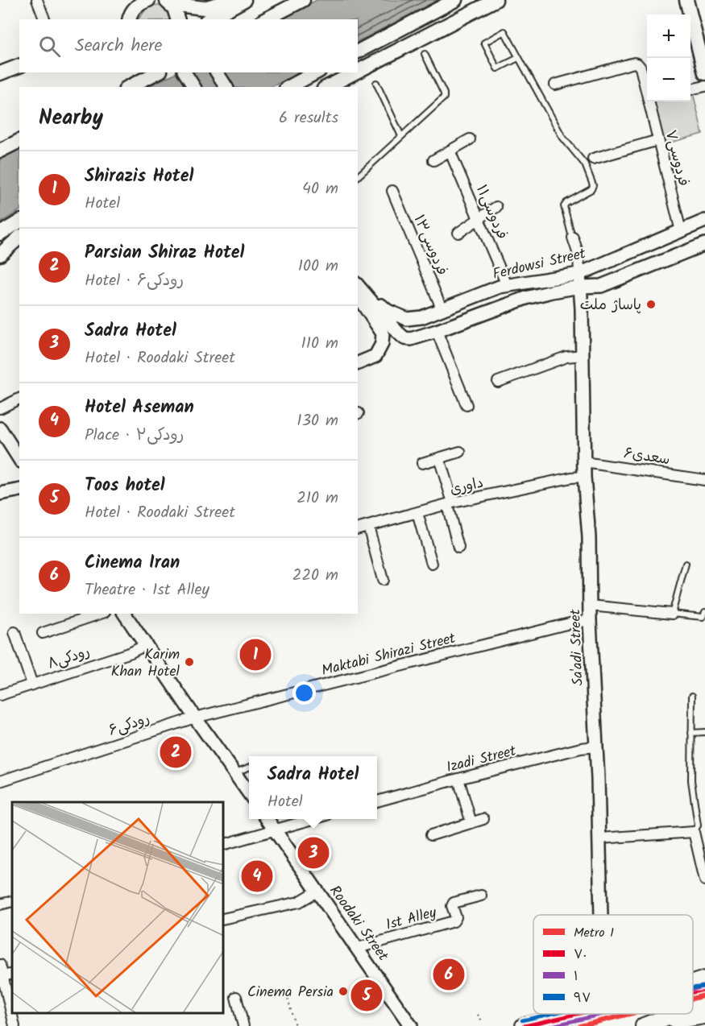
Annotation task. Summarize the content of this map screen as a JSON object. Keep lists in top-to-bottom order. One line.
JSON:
{"streets":{"street":["فردوسی۷","فردوسی۱۱","فردوسی۱۳","Ferdowsi Street","سعدی۶","داوری","Sa'adi Street","Maktabi Shirazi Street","رودکی۸","رودکی۶","Izadi Street","1st Alley","Roodaki Street"]},"crossings":[["فردوسی۷","Ferdowsi Street"],["فردوسی۱۱","Ferdowsi Street"],["فردوسی۱۳","Ferdowsi Street"],["Ferdowsi Street","Sa'adi Street"],["سعدی۶","Sa'adi Street"],["داوری","Sa'adi Street"],["Sa'adi Street","Maktabi Shirazi Street"],["Sa'adi Street","Izadi Street"],["Maktabi Shirazi Street","رودکی۶"],["1st Alley","Roodaki Street"]],"places":["پاساژ ملت","Karim Khan Hotel","Cinema Persia"],"lines":["transit line ۱","transit line ۹۷","transit line ۷۰","metro line 1"],"legend":["Metro 1","۷۰","۱","۹۷"],"page":{"map_buttons":["+","−"],"search":"Search here","heading":["Nearby","6 results"],"list":[{"mark":"1","name":"Shirazis Hotel","note":"Hotel","value":"40 m"},{"mark":"2","name":"Parsian Shiraz Hotel","note":"Hotel · رودکی۶","value":"100 m"},{"mark":"3","name":"Sadra Hotel","note":"Hotel · Roodaki Street","value":"110 m"},{"mark":"4","name":"Hotel Aseman","note":"Place · رودکی۲","value":"130 m"},{"mark":"5","name":"Toos hotel","note":"Hotel · Roodaki Street","value":"210 m"},{"mark":"6","name":"Cinema Iran","note":"Theatre · 1st Alley","value":"220 m"}],"pins":["1","2","3","4","6","5"],"popup":["Sadra Hotel","Hotel"]}}
